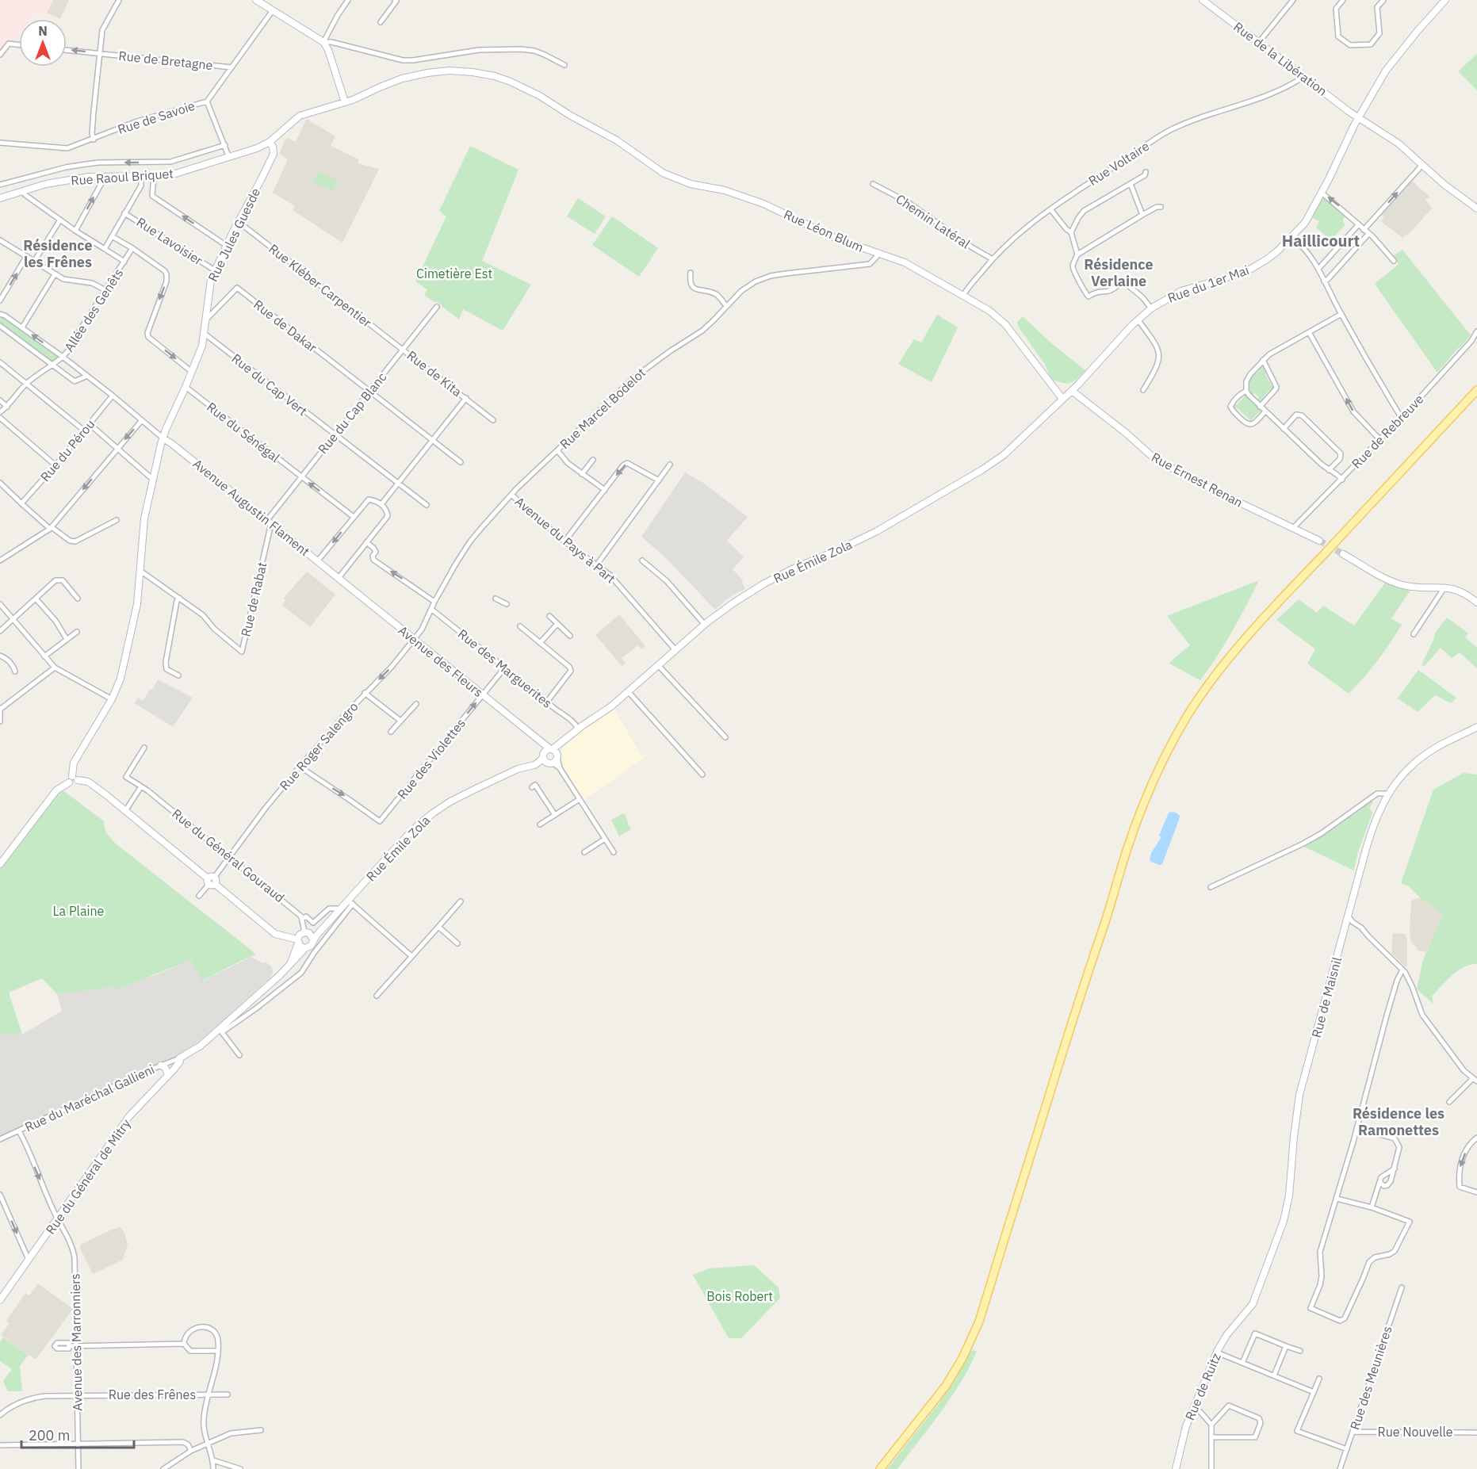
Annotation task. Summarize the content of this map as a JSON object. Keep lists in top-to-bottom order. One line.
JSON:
{"streets":{"street":["Rue de la Libération","Rue de Bretagne","Rue de Savoie","Rue Voltaire","Rue Raoul Briquet","Chemin Latéral","Rue Léon Blum","Rue Jules Guesde","Rue Lavoisier","Rue du 1er Mai","Rue Kléber Carpentier","Allée des Genêts","Rue de Dakar","Rue de Kita","Rue du Cap Vert","Rue Marcel Bodelot","Rue du Cap Blanc","Rue de Rebreuve","Rue du Sénégal","Rue du Pérou","Rue Ernest Renan","Avenue Augustin Flament","Avenue du Pays à Part","Rue Émile Zola","Rue de Rabat","Avenue des Fleurs","Rue des Marguerites","Rue Roger Salengro","Rue des Violettes","Rue du Général Gouraud","Rue de Maisnil","Rue du Maréchal Gallieni","Rue du Général de Mitry","Avenue des Marronniers","Rue des Meunières","Rue de Ruitz","Rue des Frênes","Rue Nouvelle"]},"crossings":[["Rue de la Libération","Rue Voltaire"],["Rue de la Libération","Rue du 1er Mai"],["Rue de Bretagne","Rue de Savoie"],["Rue Voltaire","Chemin Latéral"],["Rue Voltaire","Rue Léon Blum"],["Rue Raoul Briquet","Rue Léon Blum"],["Rue Raoul Briquet","Rue Jules Guesde"],["Rue Léon Blum","Rue Marcel Bodelot"],["Rue Léon Blum","Rue Émile Zola"],["Rue Jules Guesde","Rue Lavoisier"],["Rue Jules Guesde","Rue Kléber Carpentier"],["Rue Jules Guesde","Rue de Dakar"],["Rue Jules Guesde","Rue du Cap Vert"],["Rue Jules Guesde","Rue du Sénégal"],["Rue Jules Guesde","Avenue Augustin Flament"],["Rue du 1er Mai","Rue Ernest Renan"],["Rue du 1er Mai","Rue Émile Zola"],["Rue Kléber Carpentier","Rue de Kita"],["Rue Kléber Carpentier","Rue du Cap Blanc"],["Rue de Dakar","Rue du Cap Blanc"],["Rue de Kita","Rue du Cap Blanc"],["Rue du Cap Vert","Rue du Cap Blanc"],["Rue Marcel Bodelot","Avenue du Pays à Part"],["Rue Marcel Bodelot","Avenue des Fleurs"],["Rue Marcel Bodelot","Rue des Marguerites"],["Rue Marcel Bodelot","Rue Roger Salengro"],["Rue du Cap Blanc","Rue du Sénégal"],["Rue du Cap Blanc","Avenue Augustin Flament"],["Rue du Cap Blanc","Rue de Rabat"],["Rue de Rebreuve","Rue Ernest Renan"],["Rue Ernest Renan","Rue Émile Zola"],["Avenue Augustin Flament","Rue de Rabat"],["Avenue Augustin Flament","Avenue des Fleurs"],["Avenue du Pays à Part","Rue Émile Zola"],["Rue Émile Zola","Avenue des Fleurs"],["Rue Émile Zola","Rue des Marguerites"],["Avenue des Fleurs","Rue Roger Salengro"],["Avenue des Fleurs","Rue des Violettes"],["Rue des Marguerites","Rue des Violettes"],["Rue Roger Salengro","Rue des Violettes"],["Rue Roger Salengro","Rue du Général Gouraud"],["Rue de Maisnil","Rue de Ruitz"],["Rue du Maréchal Gallieni","Rue du Général de Mitry"],["Rue du Maréchal Gallieni","Avenue des Marronniers"],["Rue du Général de Mitry","Avenue des Marronniers"],["Avenue des Marronniers","Rue des Frênes"],["Rue des Meunières","Rue Nouvelle"]],"districts":["Haillicourt","Résidence les Frênes","Résidence Verlaine","Résidence les Ramonettes"],"parks":["Cimetière Est","La Plaine","Bois Robert"],"scale_bar":"200 m","north":"top"}
